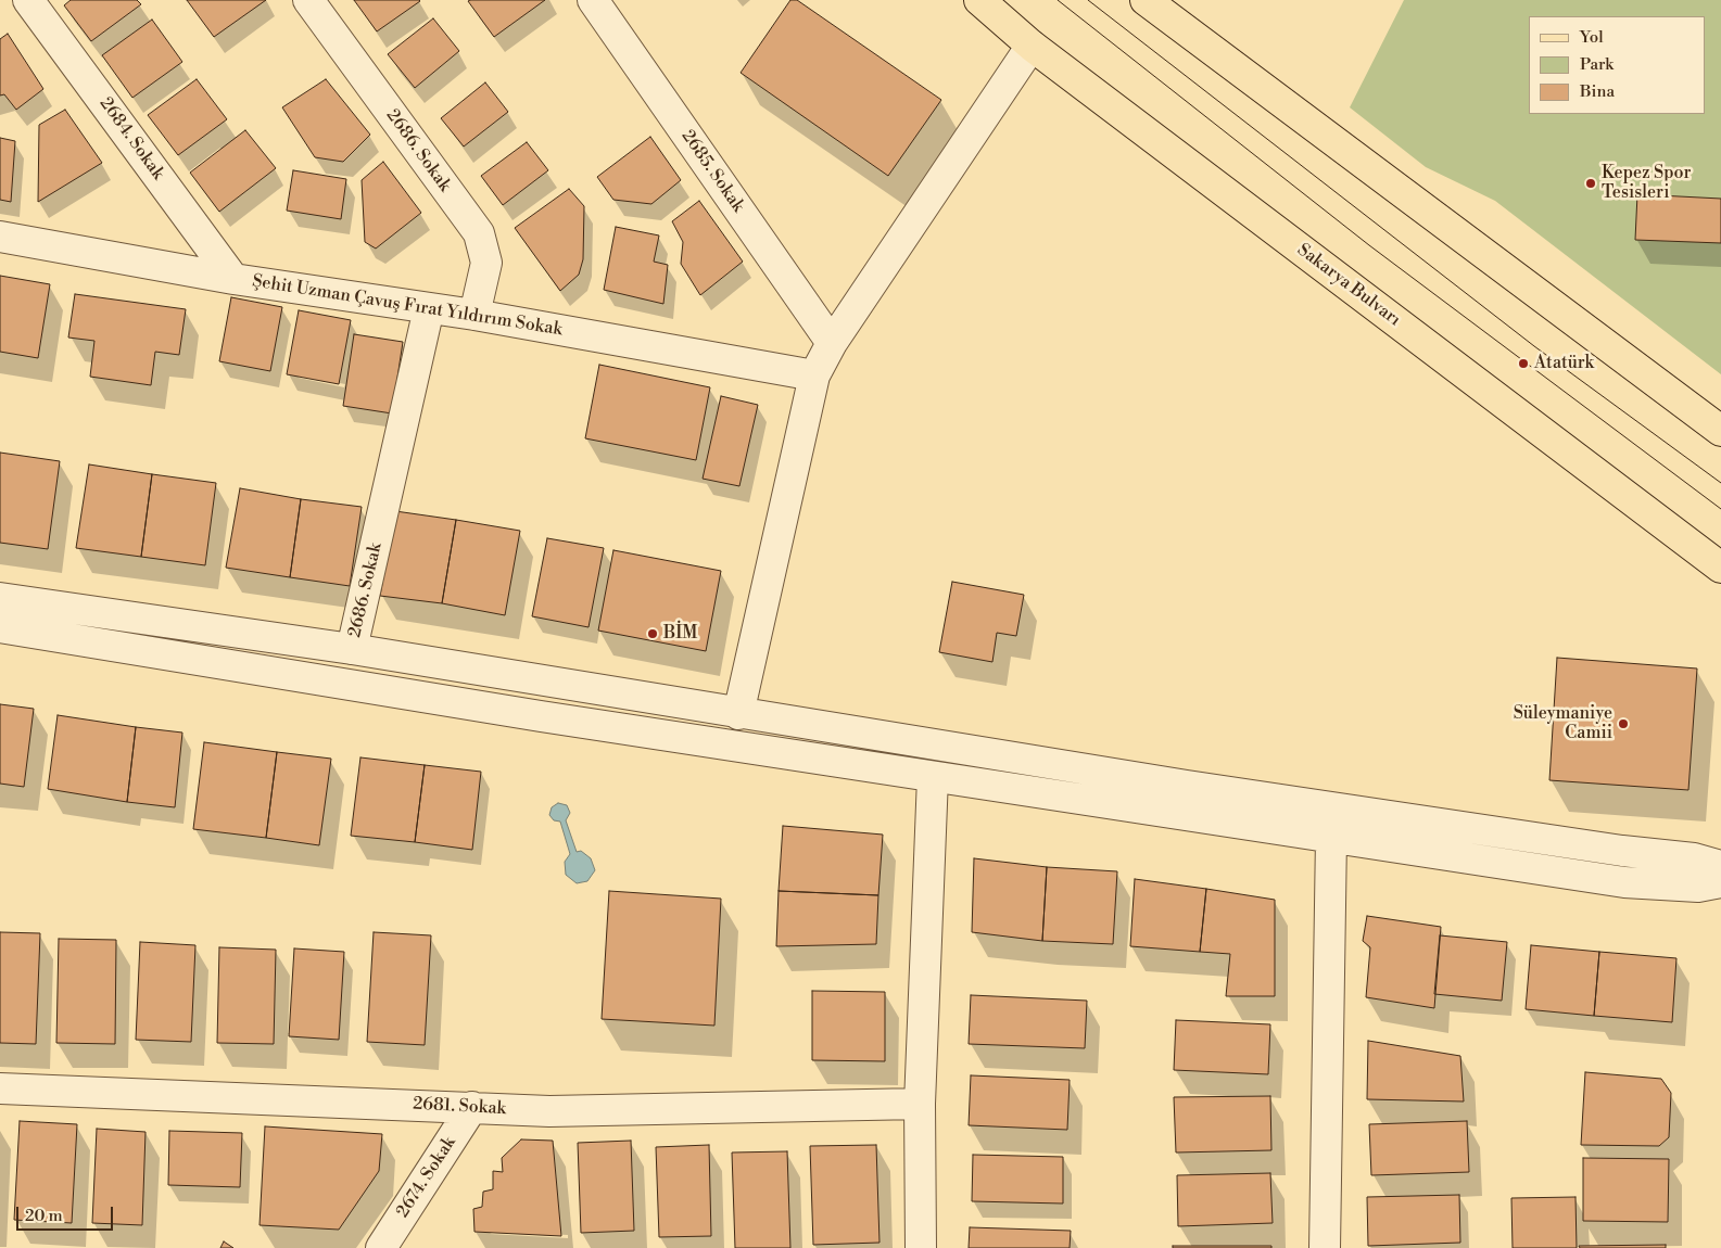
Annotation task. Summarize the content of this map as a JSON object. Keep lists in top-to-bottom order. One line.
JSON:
{"streets":{"main road":["Sakarya Bulvarı"],"street":["2684. Sokak","2686. Sokak","2685. Sokak","Şehit Uzman Çavuş Fırat Yıldırım Sokak","2681. Sokak","2674. Sokak"]},"crossings":[["2684. Sokak","Şehit Uzman Çavuş Fırat Yıldırım Sokak"],["2686. Sokak","Şehit Uzman Çavuş Fırat Yıldırım Sokak"],["2681. Sokak","2674. Sokak"]],"places":["Kepez Spor Tesisleri","Atatürk","BİM","Süleymaniye Camii"],"legend":["Yol","Park","Bina"],"scale_bar":"20 m"}
